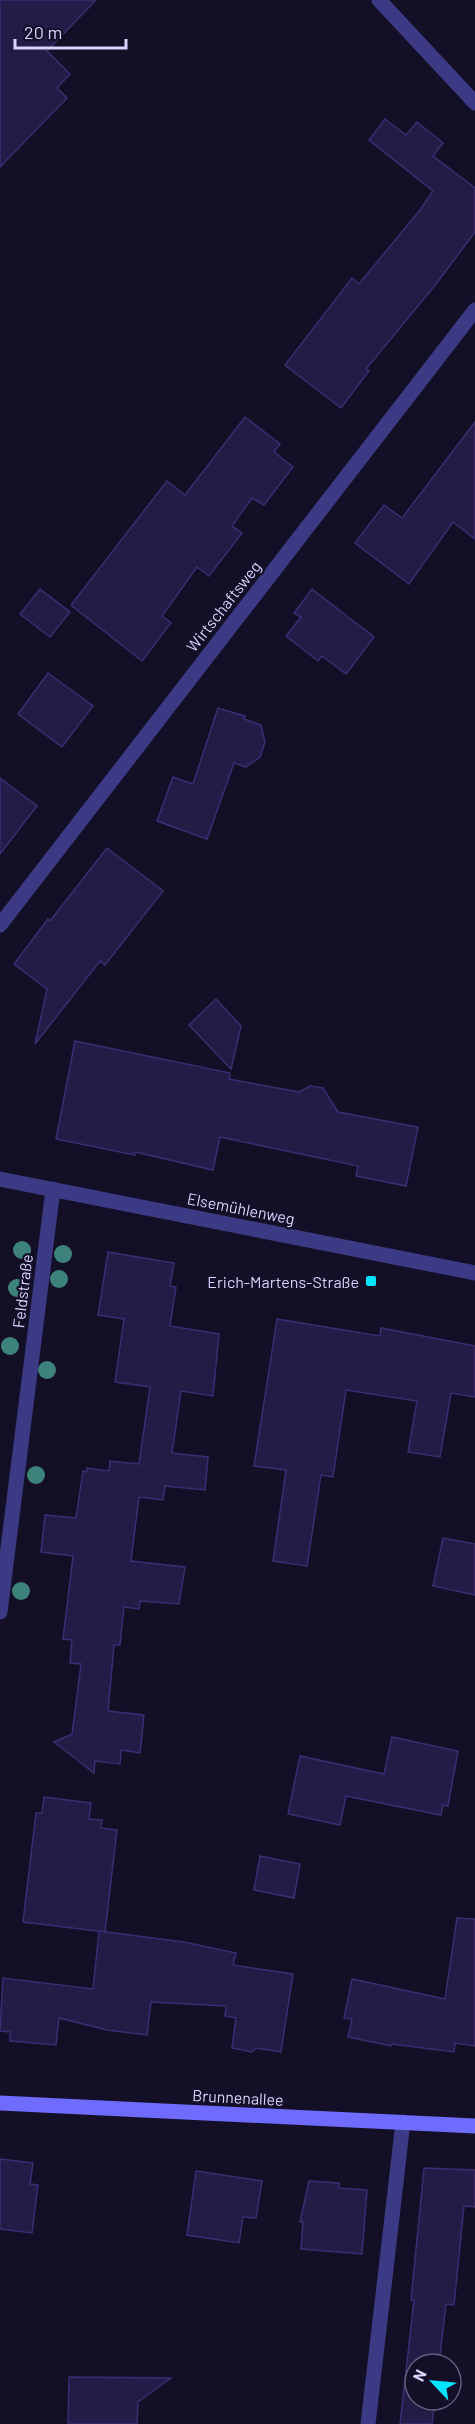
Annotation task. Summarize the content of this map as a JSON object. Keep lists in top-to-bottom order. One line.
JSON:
{"streets":{"street":["Wirtschaftsweg","Elsemühlenweg","Feldstraße","Brunnenallee"]},"crossings":[["Elsemühlenweg","Feldstraße"]],"places":{"transit":["Erich-Martens-Straße"]},"scale_bar":"20 m","north":"top left"}
